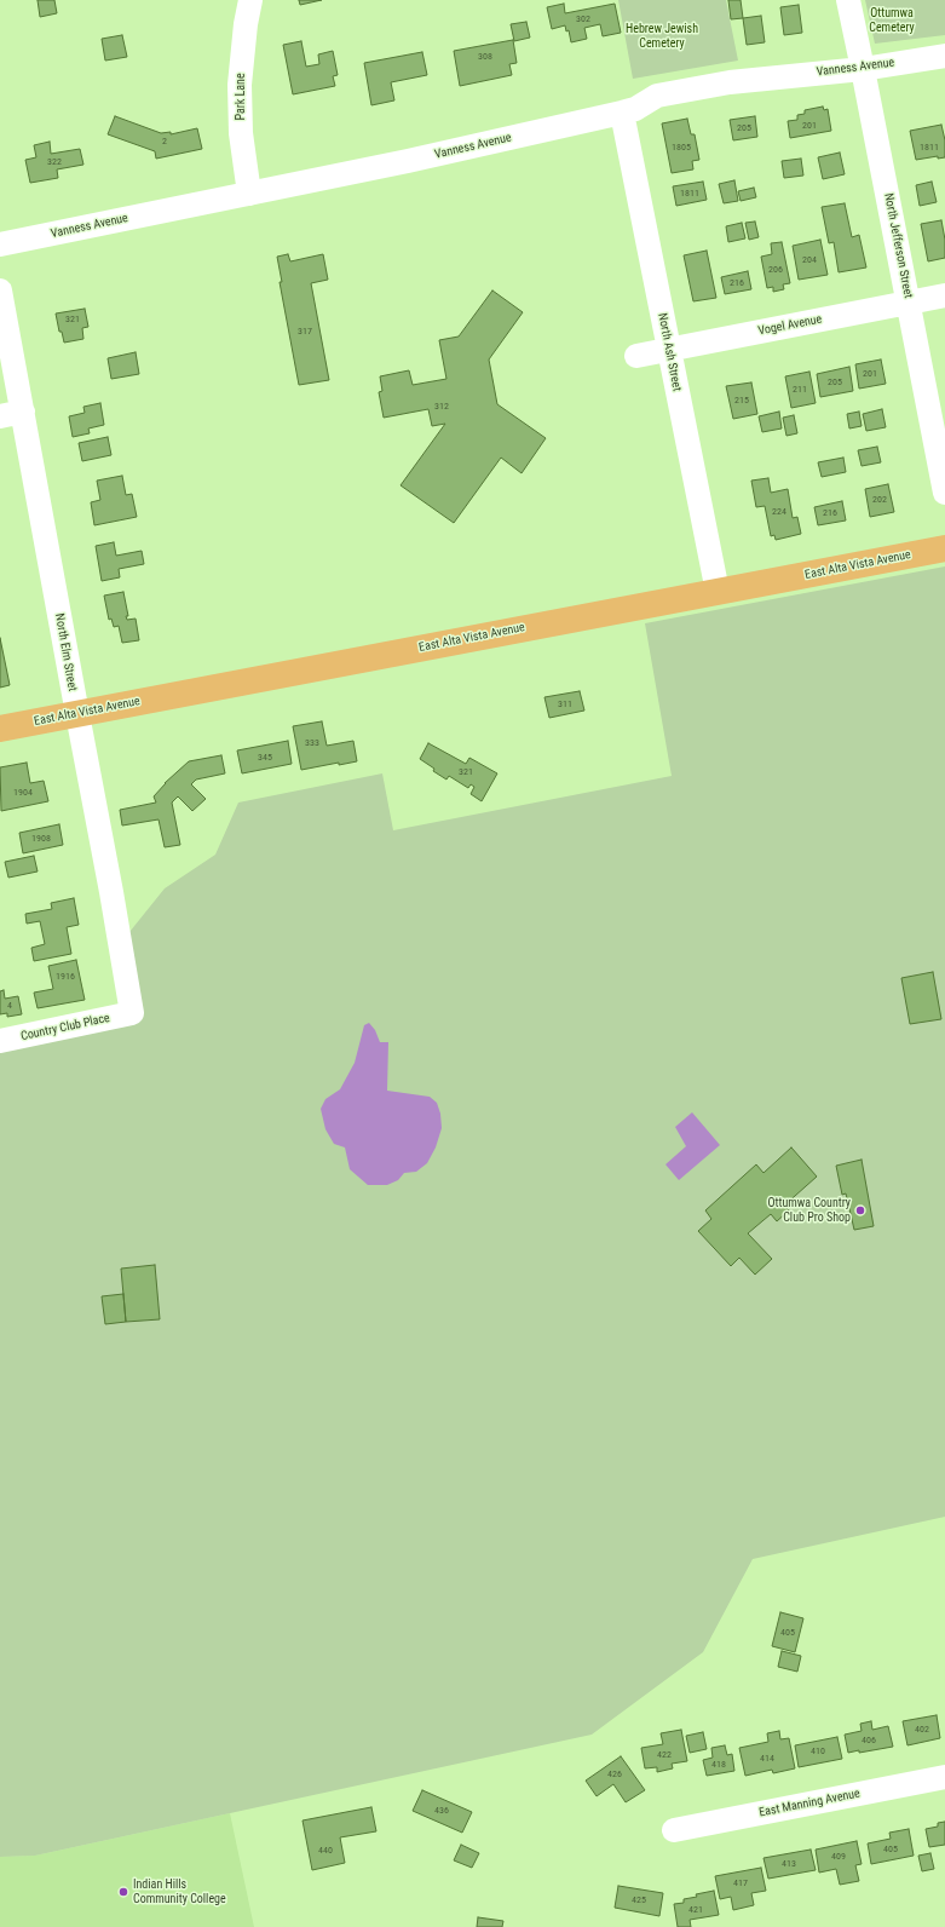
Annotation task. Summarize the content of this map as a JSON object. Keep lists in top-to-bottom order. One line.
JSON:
{"streets":{"main road":["East Alta Vista Avenue"],"street":["Vanness Avenue","Park Lane","North Jefferson Street","Vogel Avenue","North Ash Street","North Elm Street","Country Club Place","East Manning Avenue"]},"crossings":[["Vanness Avenue","Park Lane"],["Vanness Avenue","North Jefferson Street"],["Vanness Avenue","North Ash Street"],["North Jefferson Street","Vogel Avenue"],["Vogel Avenue","North Ash Street"],["North Ash Street","East Alta Vista Avenue"],["East Alta Vista Avenue","North Elm Street"],["North Elm Street","Country Club Place"]],"parks":["Ottumwa Cemetery","Hebrew Jewish Cemetery"],"places":["Ottumwa Country Club Pro Shop","Indian Hills Community College"],"house_numbers":["302","308","201","205","2","1805","1811","322","1811","204","206","216","321","317","201","205","211","215","312","202","224","216","311","333","345","321","1904","1908","1916","4","405","402","406","410","422","414","418","426","436","405","440","409","413","417","425","421"]}
